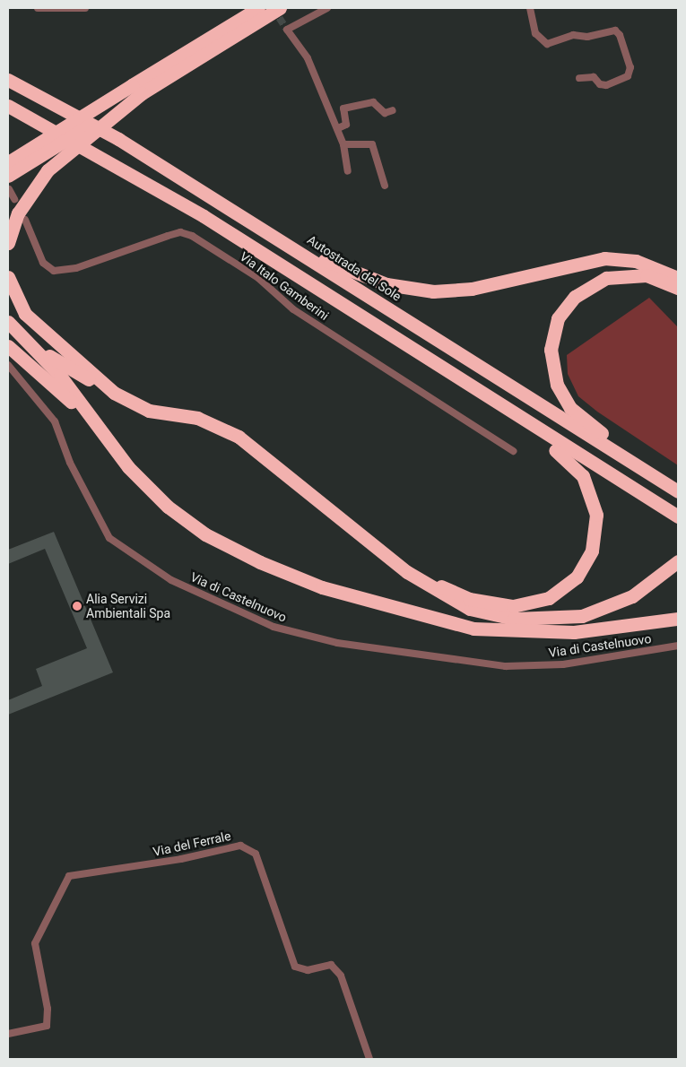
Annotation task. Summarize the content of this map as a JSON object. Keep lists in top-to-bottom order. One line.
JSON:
{"streets":{"highway":["Autostrada del Sole"],"street":["Via Italo Gamberini","Via di Castelnuovo","Via del Ferrale"]},"places":["Alia Servizi Ambientali Spa"]}
